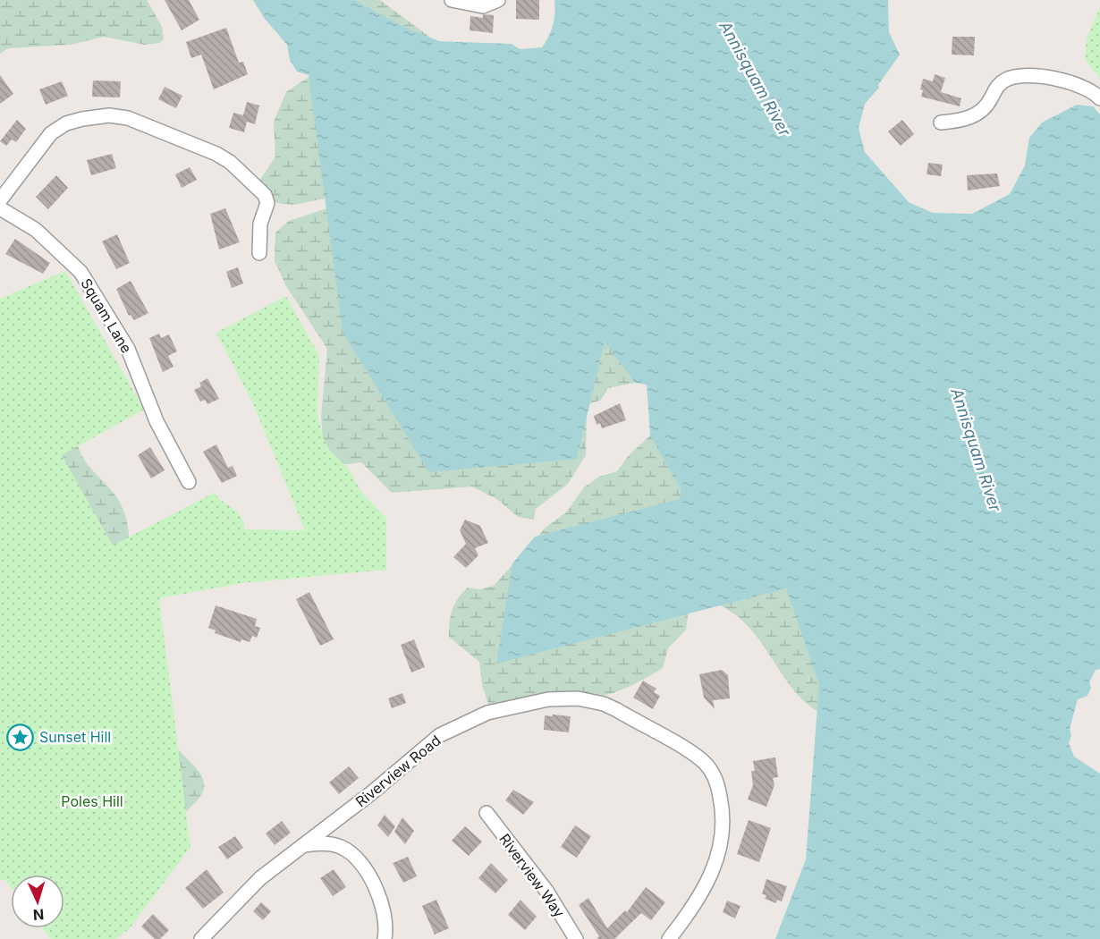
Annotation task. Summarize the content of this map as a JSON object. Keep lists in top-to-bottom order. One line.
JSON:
{"streets":{"street":["Squam Lane","Riverview Road","Riverview Way"]},"water":["Annisquam River"],"parks":["Poles Hill"],"places":{"place":["Sunset Hill"]},"north":"bottom"}
